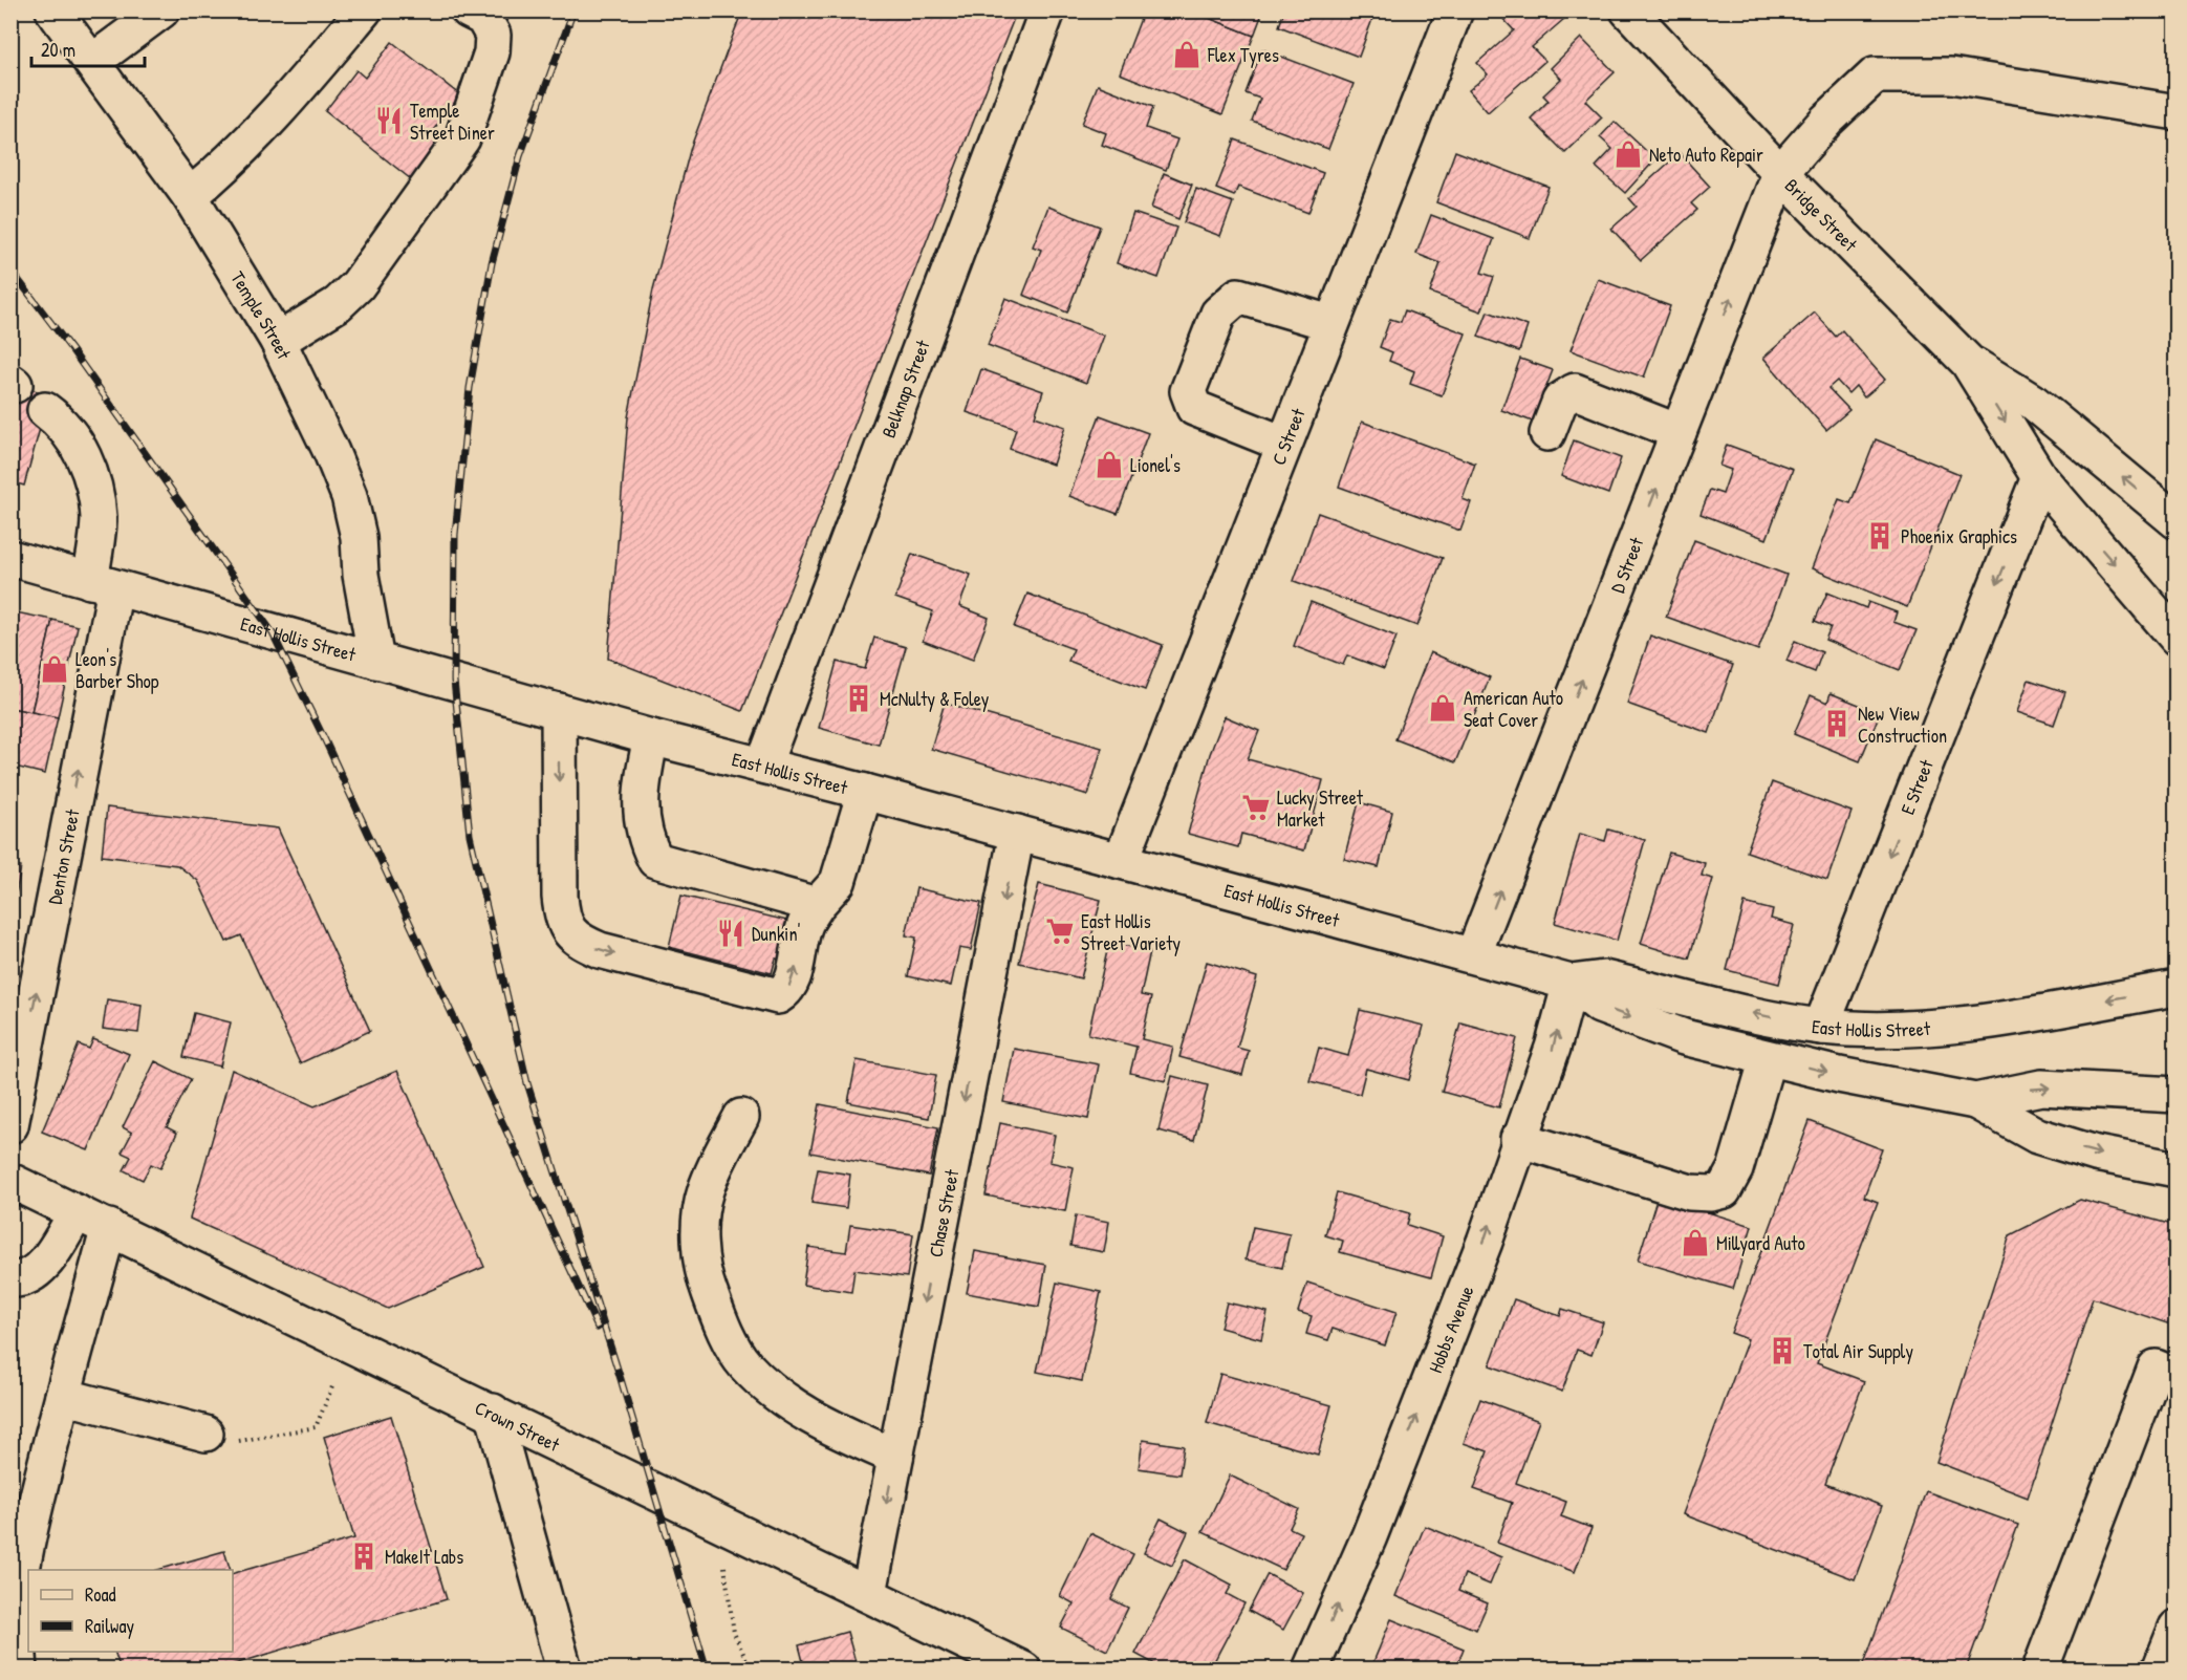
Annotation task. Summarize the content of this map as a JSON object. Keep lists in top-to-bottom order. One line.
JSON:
{"streets":{"street":["Bridge Street","Temple Street","Belknap Street","C Street","D Street","East Hollis Street","E Street","Denton Street","Chase Street","Hobbs Avenue","Crown Street"]},"crossings":[["Bridge Street","D Street"],["Bridge Street","E Street"],["Temple Street","East Hollis Street"],["Belknap Street","East Hollis Street"],["C Street","East Hollis Street"],["D Street","East Hollis Street"],["East Hollis Street","E Street"],["East Hollis Street","Denton Street"],["East Hollis Street","Chase Street"],["East Hollis Street","Hobbs Avenue"],["Chase Street","Crown Street"]],"one_way":["D Street","E Street","Denton Street","Chase Street","Hobbs Avenue"],"places":{"shop":["Flex Tyres","Neto Auto Repair","Lionel's","Leon's Barber Shop","American Auto Seat Cover","Millyard Auto"],"restaurant":["Temple Street Diner","Dunkin'"],"building":["Phoenix Graphics","McNulty & Foley","New View Construction","Total Air Supply","MakeIt Labs"],"supermarket":["Lucky Street Market","East Hollis Street Variety"]},"legend":["Road","Railway"],"scale_bar":"20 m"}
